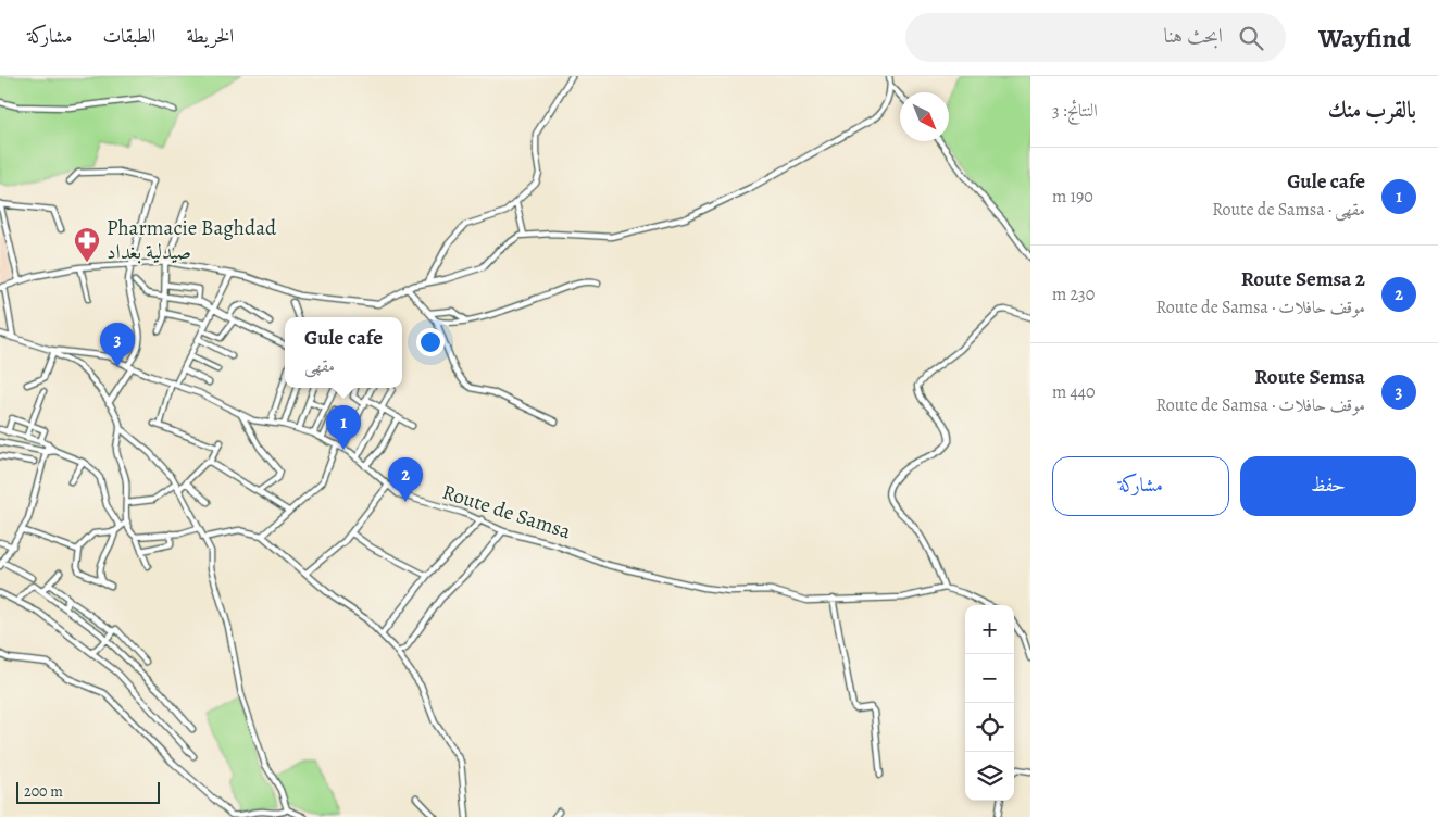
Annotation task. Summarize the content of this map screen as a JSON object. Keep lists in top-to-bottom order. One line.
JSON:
{"streets":{"street":["Route de Samsa"]},"places":{"pharmacy":["Pharmacie Baghdad صيدلية بغداد"]},"scale_bar":"200 m","north":"bottom right","page":{"header":"Wayfind","search":"ابحث هنا","nav":["الخريطة","الطبقات","مشاركة"],"heading":["بالقرب منك","النتائج: 3"],"list":[{"mark":"1","name":"Gule cafe","note":"مقهى · Route de Samsa","value":"190 m"},{"mark":"2","name":"Route Semsa 2","note":"موقف حافلات · Route de Samsa","value":"230 m"},{"mark":"3","name":"Route Semsa","note":"موقف حافلات · Route de Samsa","value":"440 m"}],"popup":["Gule cafe","مقهى"],"pins":["3","1","2"],"buttons":["حفظ","مشاركة"],"map_buttons":["+","−"],"scale":"200 m"}}
